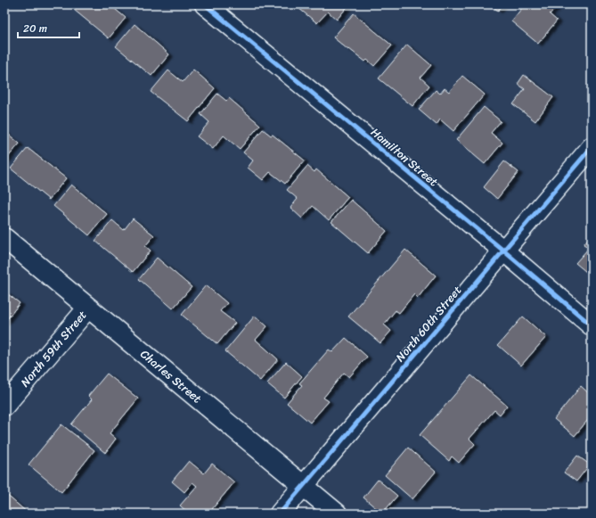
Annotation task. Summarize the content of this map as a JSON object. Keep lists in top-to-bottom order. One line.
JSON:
{"streets":{"street":["Hamilton Street","North 60th Street","North 59th Street","Charles Street"]},"crossings":[["Hamilton Street","North 60th Street"],["North 60th Street","Charles Street"],["North 59th Street","Charles Street"]],"scale_bar":"20 m"}
